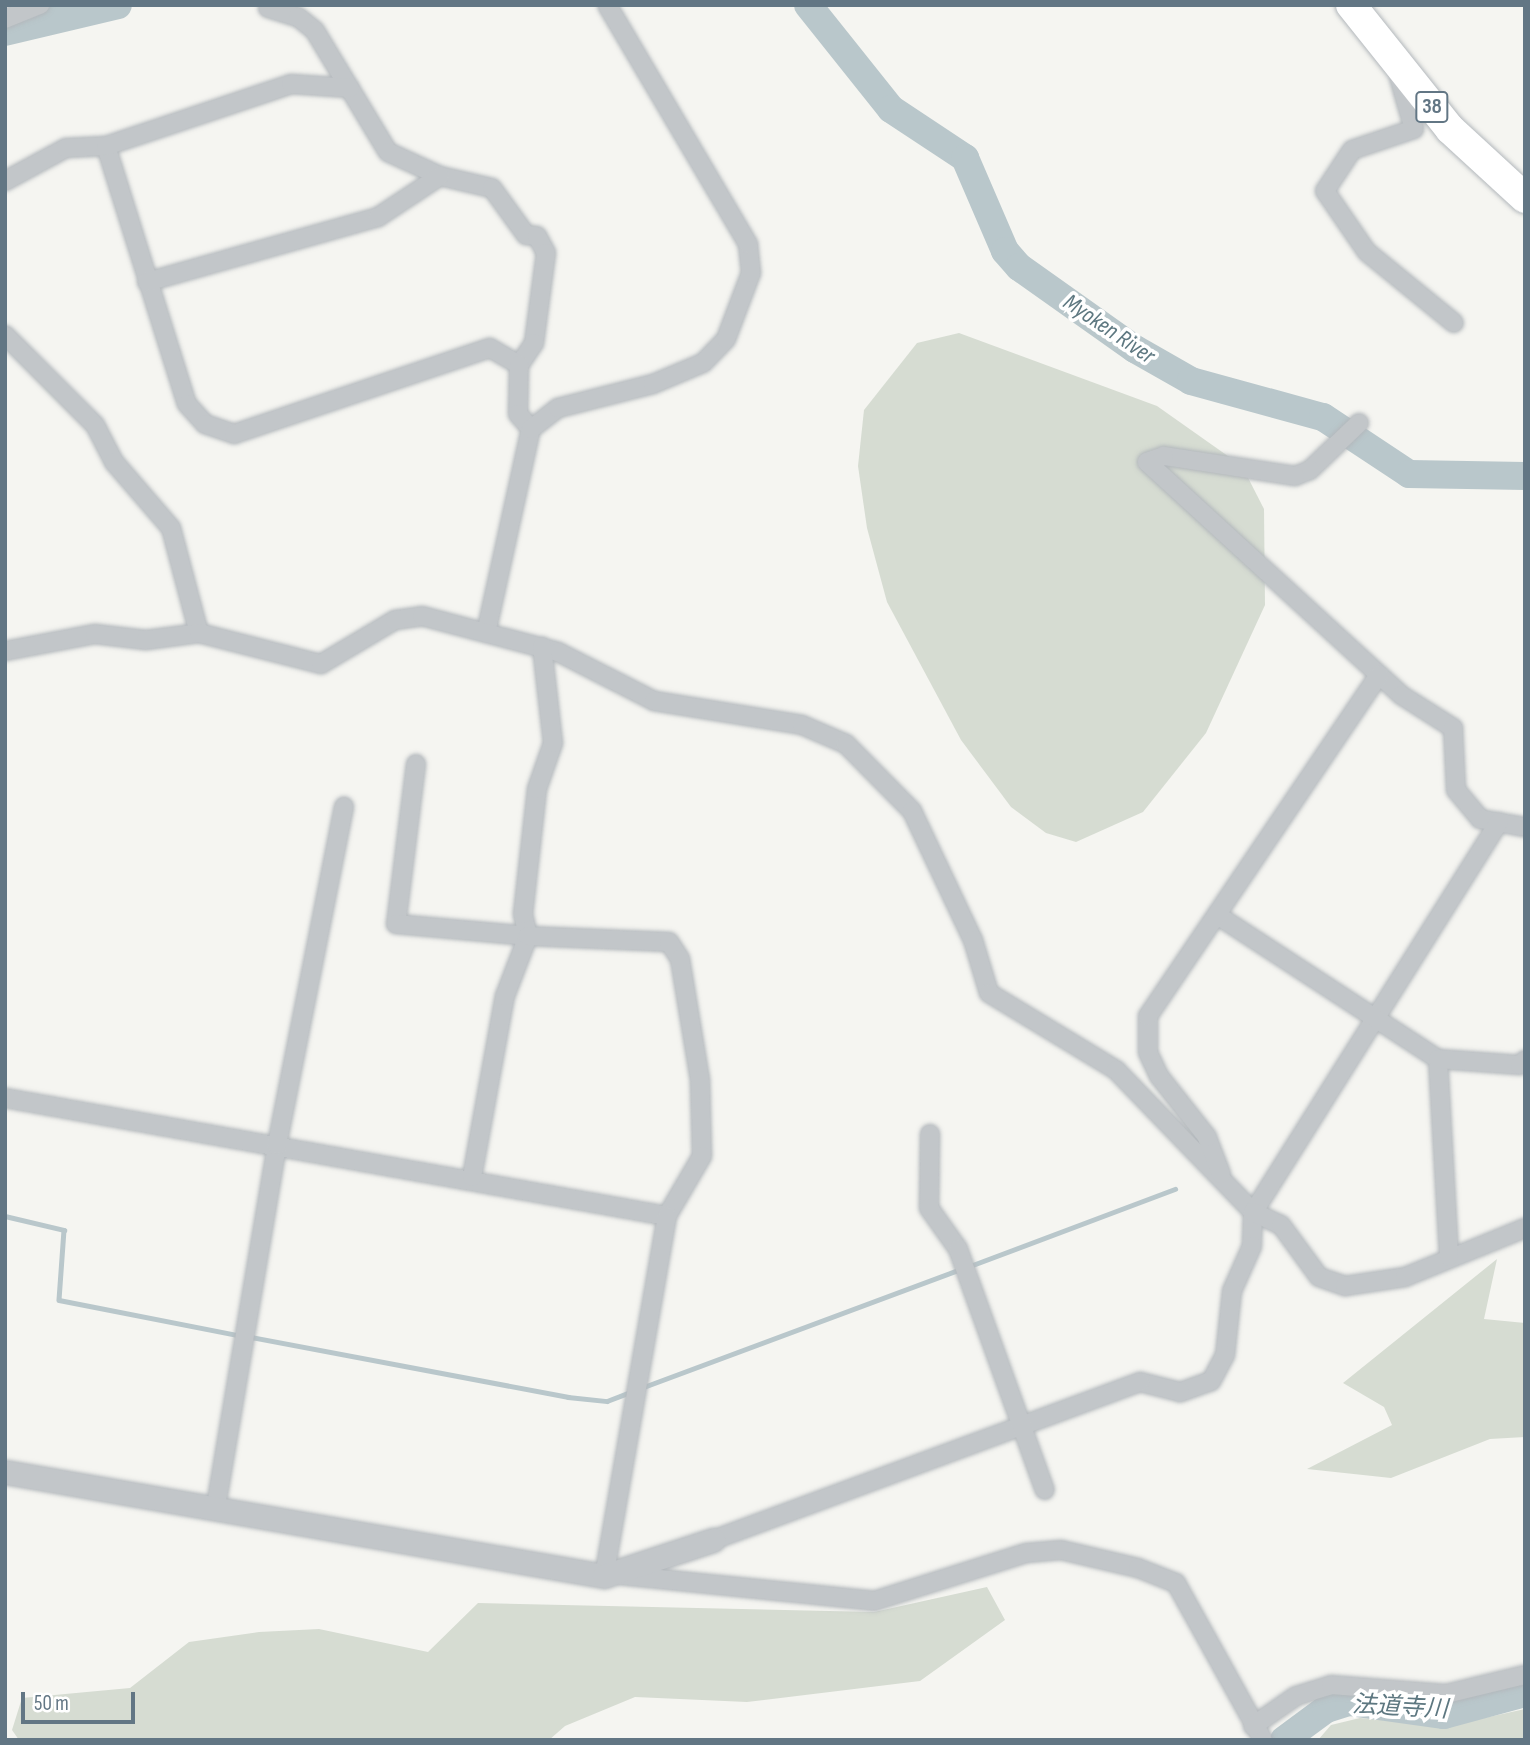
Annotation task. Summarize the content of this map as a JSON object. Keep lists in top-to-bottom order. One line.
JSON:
{"streets":{"main road":["38"]},"water":["Myoken River","法道寺川"],"scale_bar":"50 m"}
